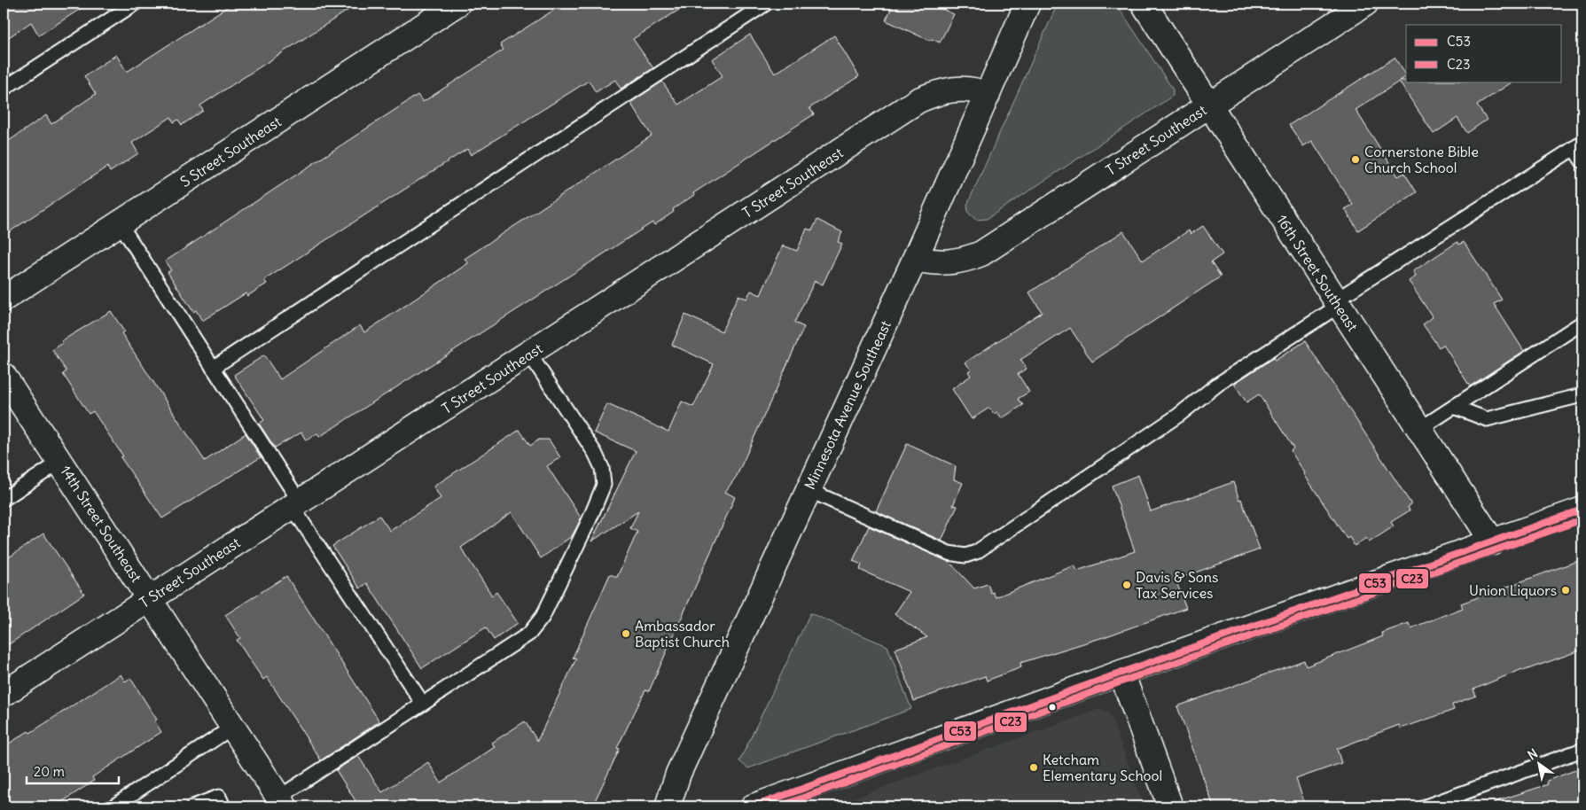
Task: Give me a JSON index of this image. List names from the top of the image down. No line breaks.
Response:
{"streets":{"street":["T Street Southeast","S Street Southeast","16th Street Southeast","Minnesota Avenue Southeast","14th Street Southeast"]},"crossings":[["T Street Southeast","16th Street Southeast"],["T Street Southeast","Minnesota Avenue Southeast"],["T Street Southeast","14th Street Southeast"]],"places":["Cornerstone Bible Church School","Davis & Sons Tax Services","Union Liquors","Ambassador Baptist Church","Ketcham Elementary School"],"lines":["transit line C53","transit line C23"],"legend":["C53","C23"],"scale_bar":"20 m","north":"top left"}
